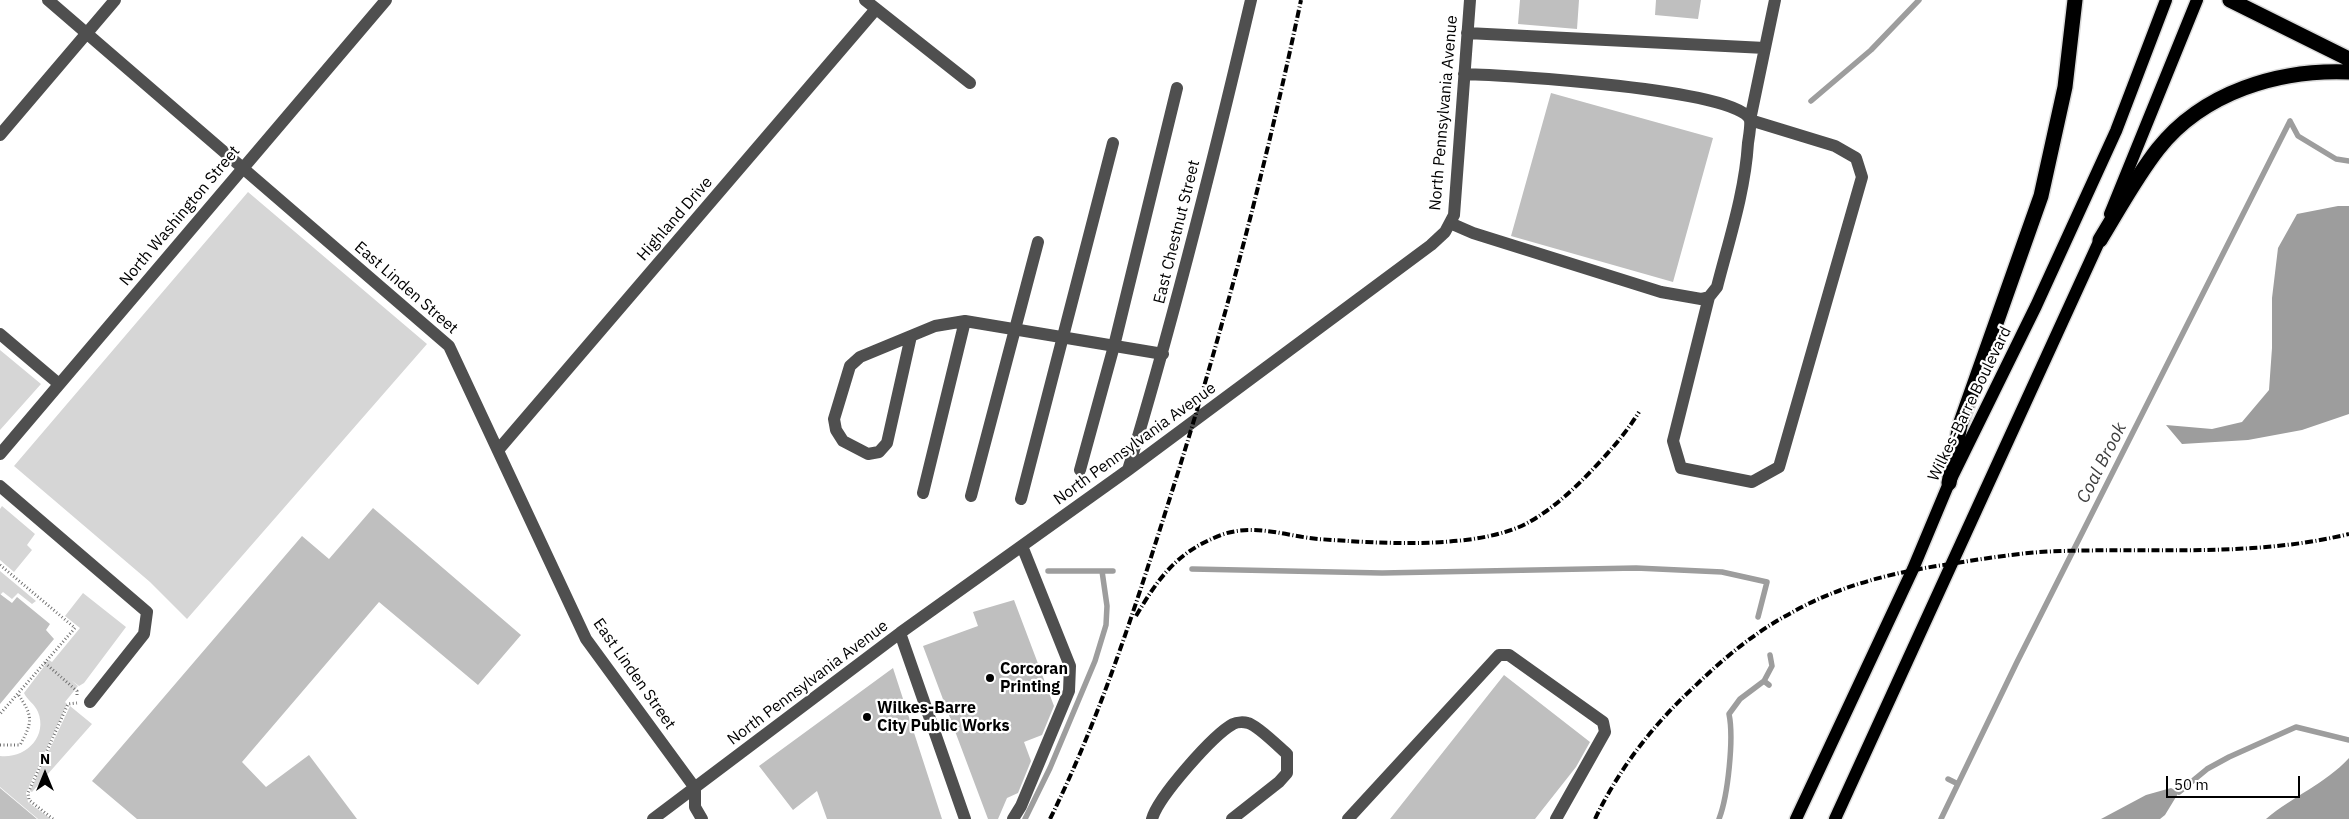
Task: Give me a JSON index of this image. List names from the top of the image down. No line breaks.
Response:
{"streets":{"main road":["Wilkes-Barre Boulevard"],"street":["North Pennsylvania Avenue","North Washington Street","Highland Drive","East Chestnut Street","East Linden Street"]},"crossings":[["North Pennsylvania Avenue","East Chestnut Street"],["North Pennsylvania Avenue","East Linden Street"],["North Washington Street","East Linden Street"],["Highland Drive","East Linden Street"]],"water":["Coal Brook"],"places":["Corcoran Printing","Wilkes-Barre City Public Works"],"scale_bar":"50 m","north":"top"}
